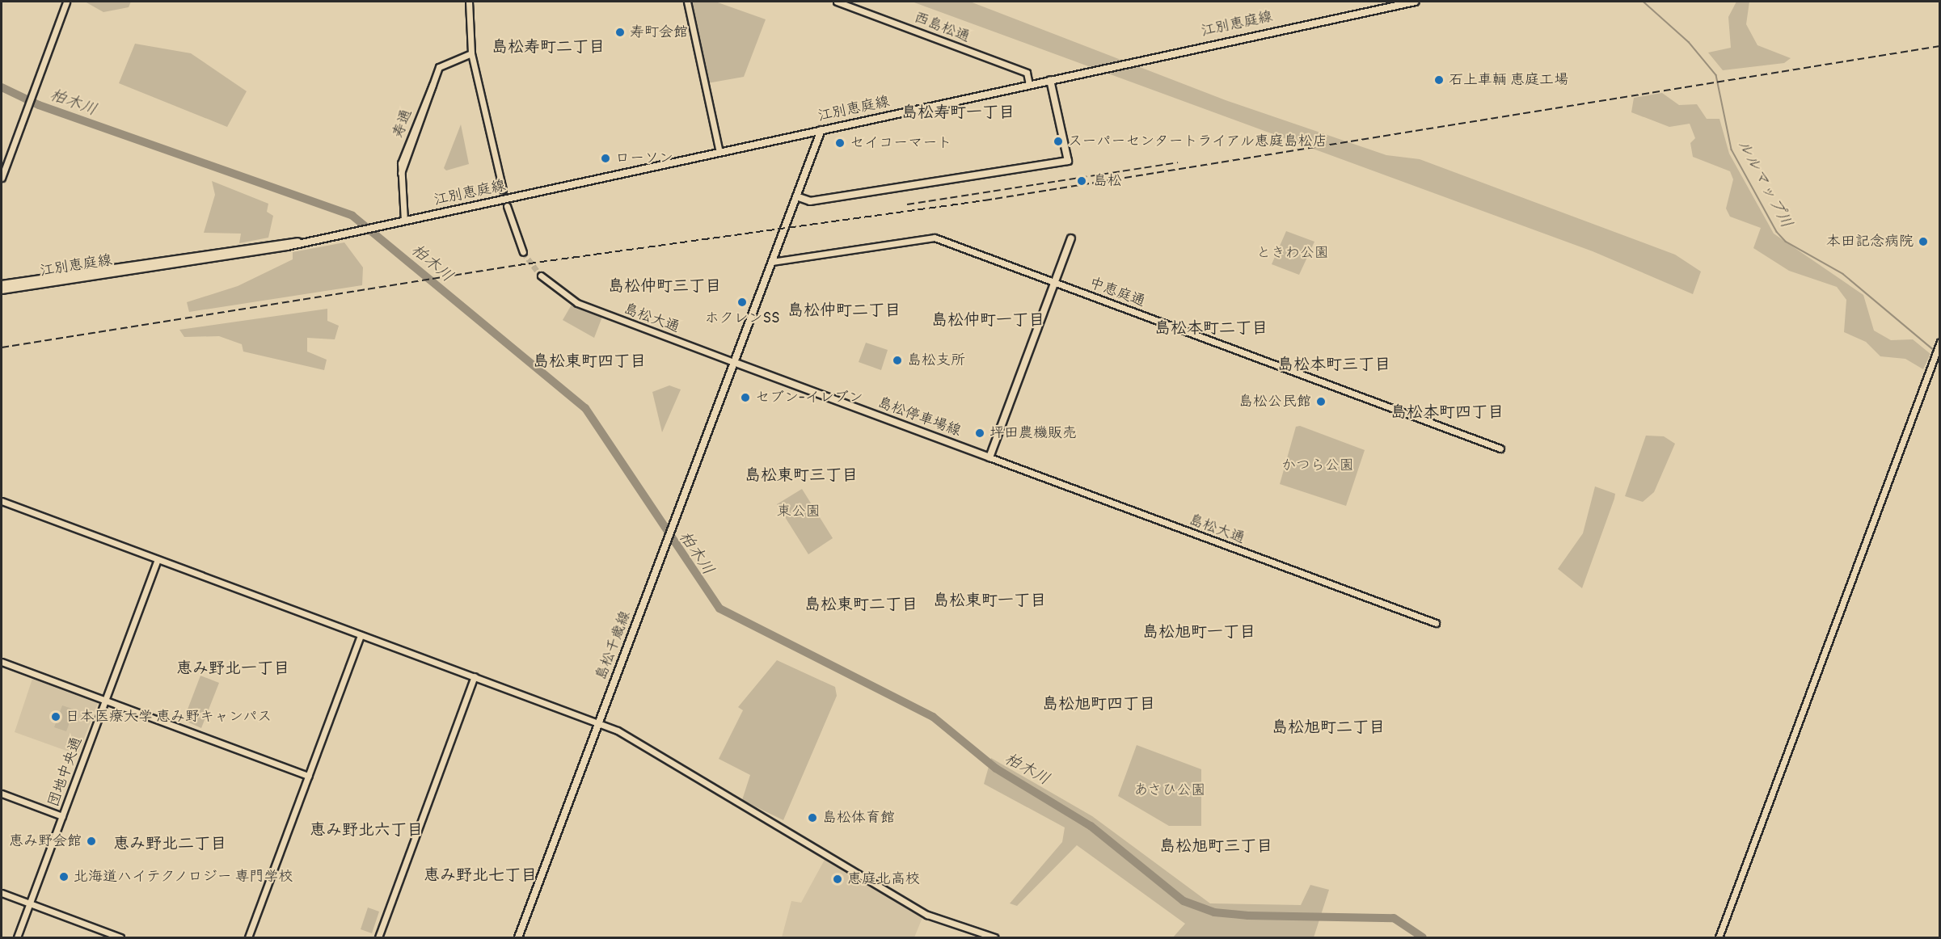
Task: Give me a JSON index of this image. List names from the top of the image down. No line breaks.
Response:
{"streets":{"main road":["江別恵庭線","島松停車場線","島松千歳線"],"street":["西島松通","寿通","中恵庭通","島松大通","団地中央通"]},"crossings":[["江別恵庭線","西島松通"],["江別恵庭線","寿通"],["島松大通","島松停車場線"],["島松大通","島松千歳線"],["島松停車場線","島松千歳線"]],"districts":["島松寿町二丁目","島松寿町一丁目","島松仲町三丁目","島松仲町二丁目","島松仲町一丁目","島松本町二丁目","島松東町四丁目","島松本町三丁目","島松本町四丁目","島松東町三丁目","島松東町一丁目","島松東町二丁目","島松旭町一丁目","恵み野北一丁目","島松旭町四丁目","島松旭町二丁目","恵み野北六丁目","恵み野北二丁目","島松旭町三丁目","恵み野北七丁目"],"water":["柏木川","ルルマップ川"],"parks":["ときわ公園","かつら公園","東公園","あさひ公園"],"places":["寿町会館","石上車輌 恵庭工場","スーパーセンタートライアル恵庭島松店","セイコーマート","ローソン","島松","本田記念病院","ホクレンSS","島松支所","セブン-イレブン","島松公民館","坪田農機販売","日本医療大学 恵み野キャンパス","島松体育館","恵み野会館","北海道ハイテクノロジー 専門学校","恵庭北高校"]}
